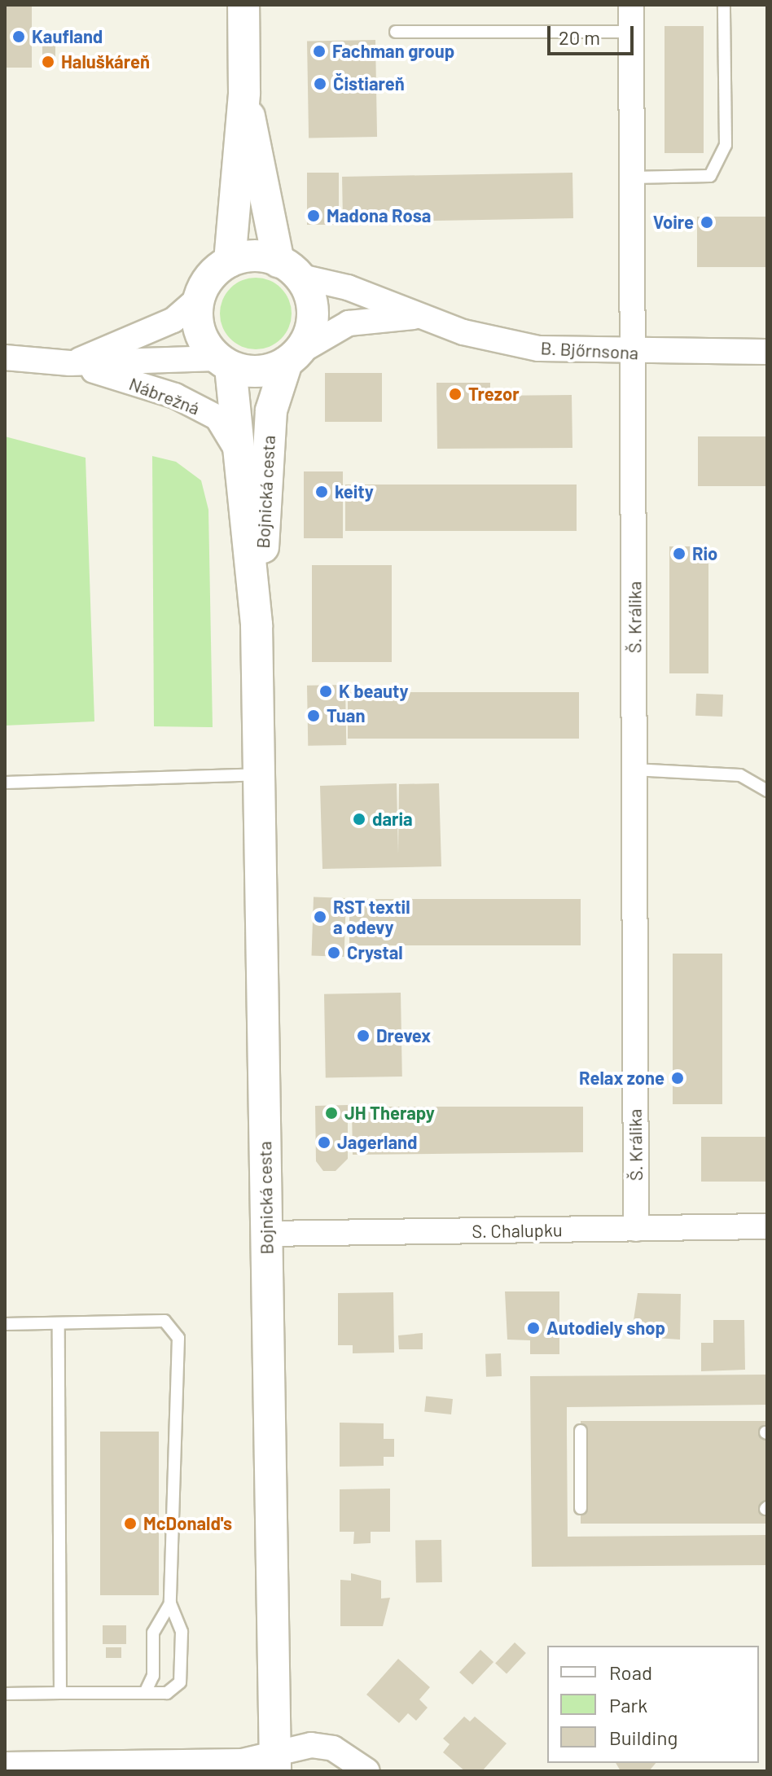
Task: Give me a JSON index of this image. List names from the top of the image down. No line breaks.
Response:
{"streets":{"street":["B. Bjőrnsona","Nábrežná","Bojnická cesta","Š. Králika","S. Chalupku"]},"crossings":[["B. Bjőrnsona","Nábrežná"],["B. Bjőrnsona","Bojnická cesta"],["B. Bjőrnsona","Š. Králika"],["Nábrežná","Bojnická cesta"],["Bojnická cesta","S. Chalupku"],["Š. Králika","S. Chalupku"]],"places":["Kaufland","Fachman group","Haluškáreň","Čistiareň","Madona Rosa","Voire","Trezor","keity","Rio","K beauty","Tuan","daria","RST textil a odevy","Crystal","Drevex","Relax zone","JH Therapy","Jagerland","Autodiely shop","McDonald's"],"legend":["Road","Park","Building"],"scale_bar":"20 m"}
